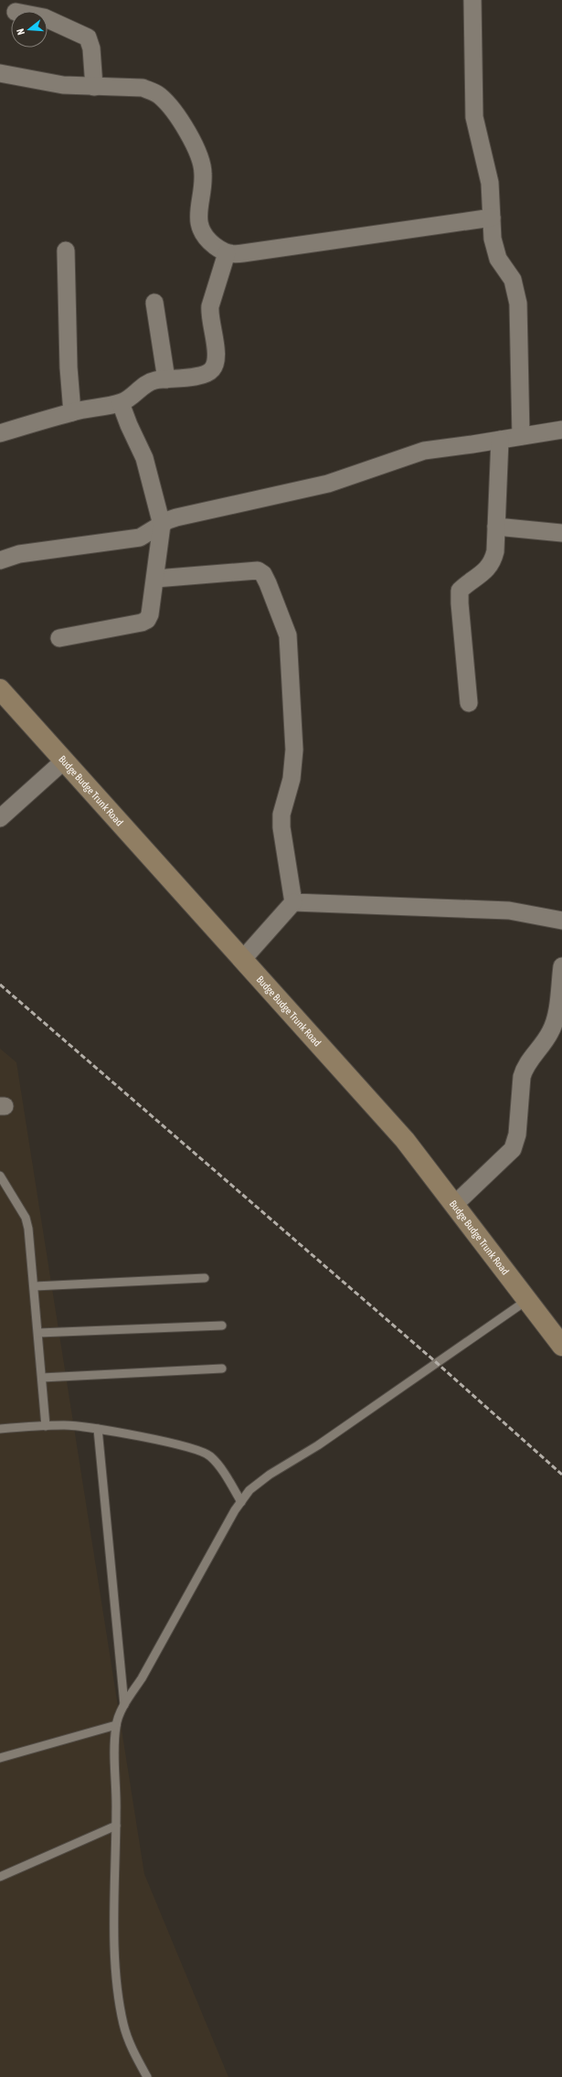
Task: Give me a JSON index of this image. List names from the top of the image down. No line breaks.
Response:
{"streets":{"main road":["Budge Budge Trunk Road"]},"north":"left"}
